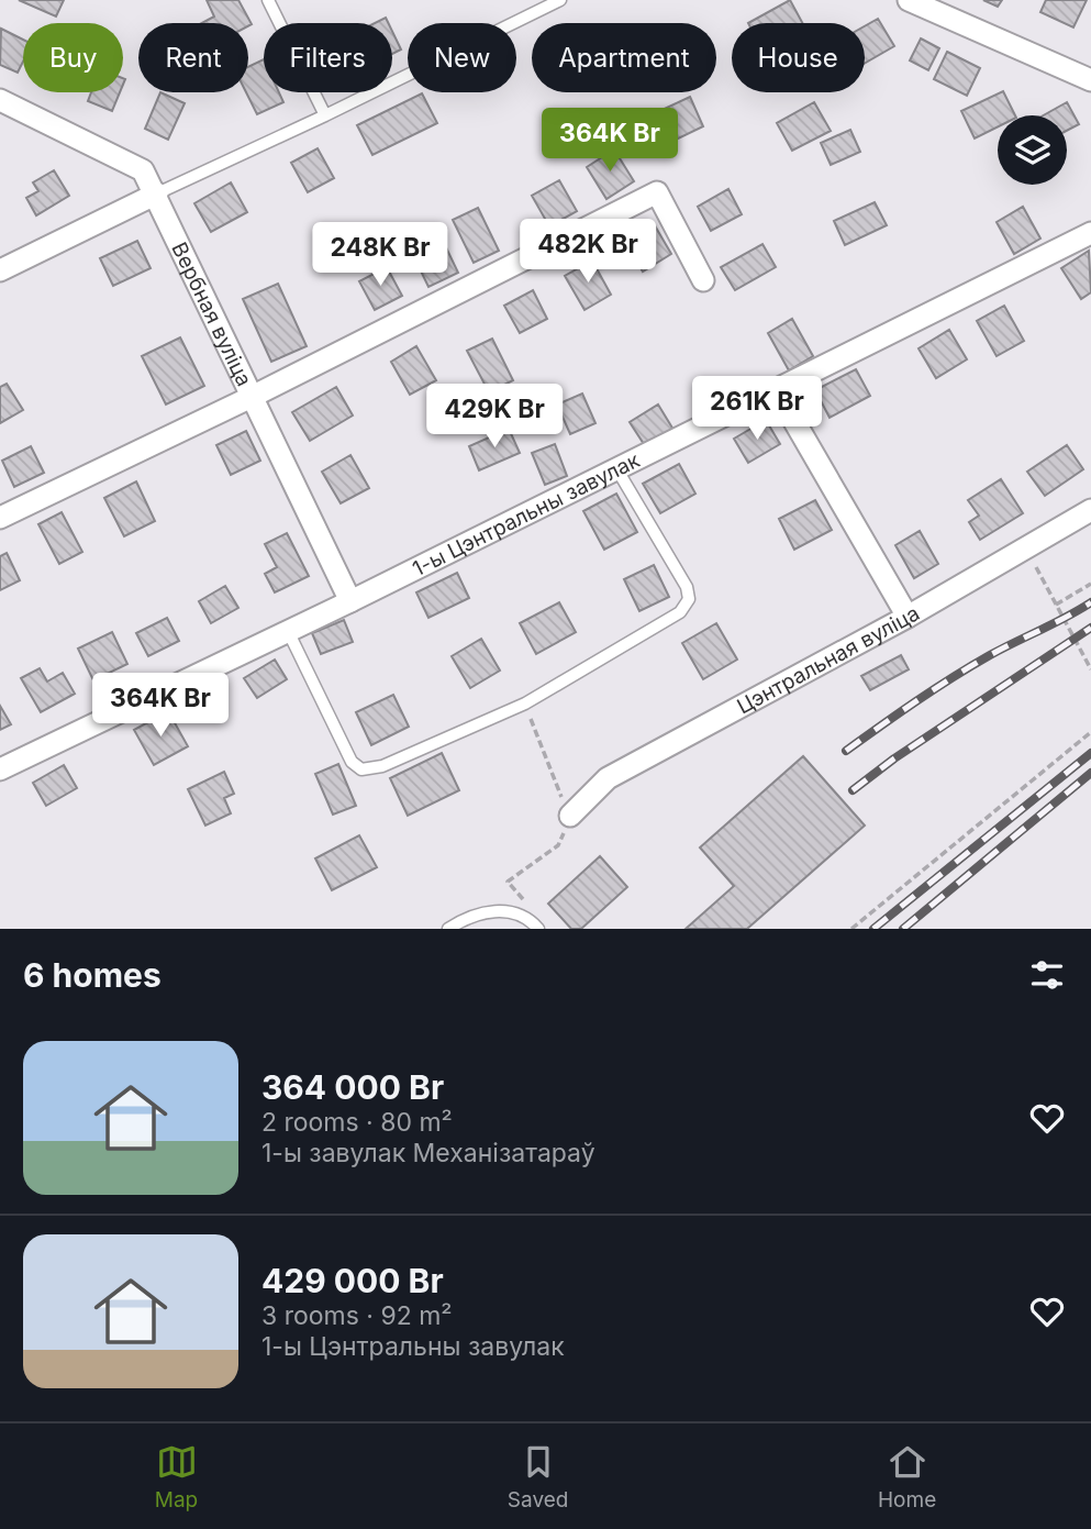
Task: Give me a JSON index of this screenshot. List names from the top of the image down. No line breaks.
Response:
{"streets":{"street":["Вербная вуліца","1-ы Цэнтральны завулак","Цэнтральная вуліца"]},"crossings":[["Вербная вуліца","1-ы Цэнтральны завулак"]],"page":{"chip":["Buy","Rent","Filters","New","Apartment","House"],"price":["364K Br","482K Br","248K Br","261K Br","429K Br","364K Br"],"heading":"6 homes","list":[{"name":"364 000 Br","note":"2 rooms · 80 m² · 1-ы завулак Механізатараў"},{"name":"429 000 Br","note":"3 rooms · 92 m² · 1-ы Цэнтральны завулак"}],"tabs":["Map","Saved","Home"]}}
